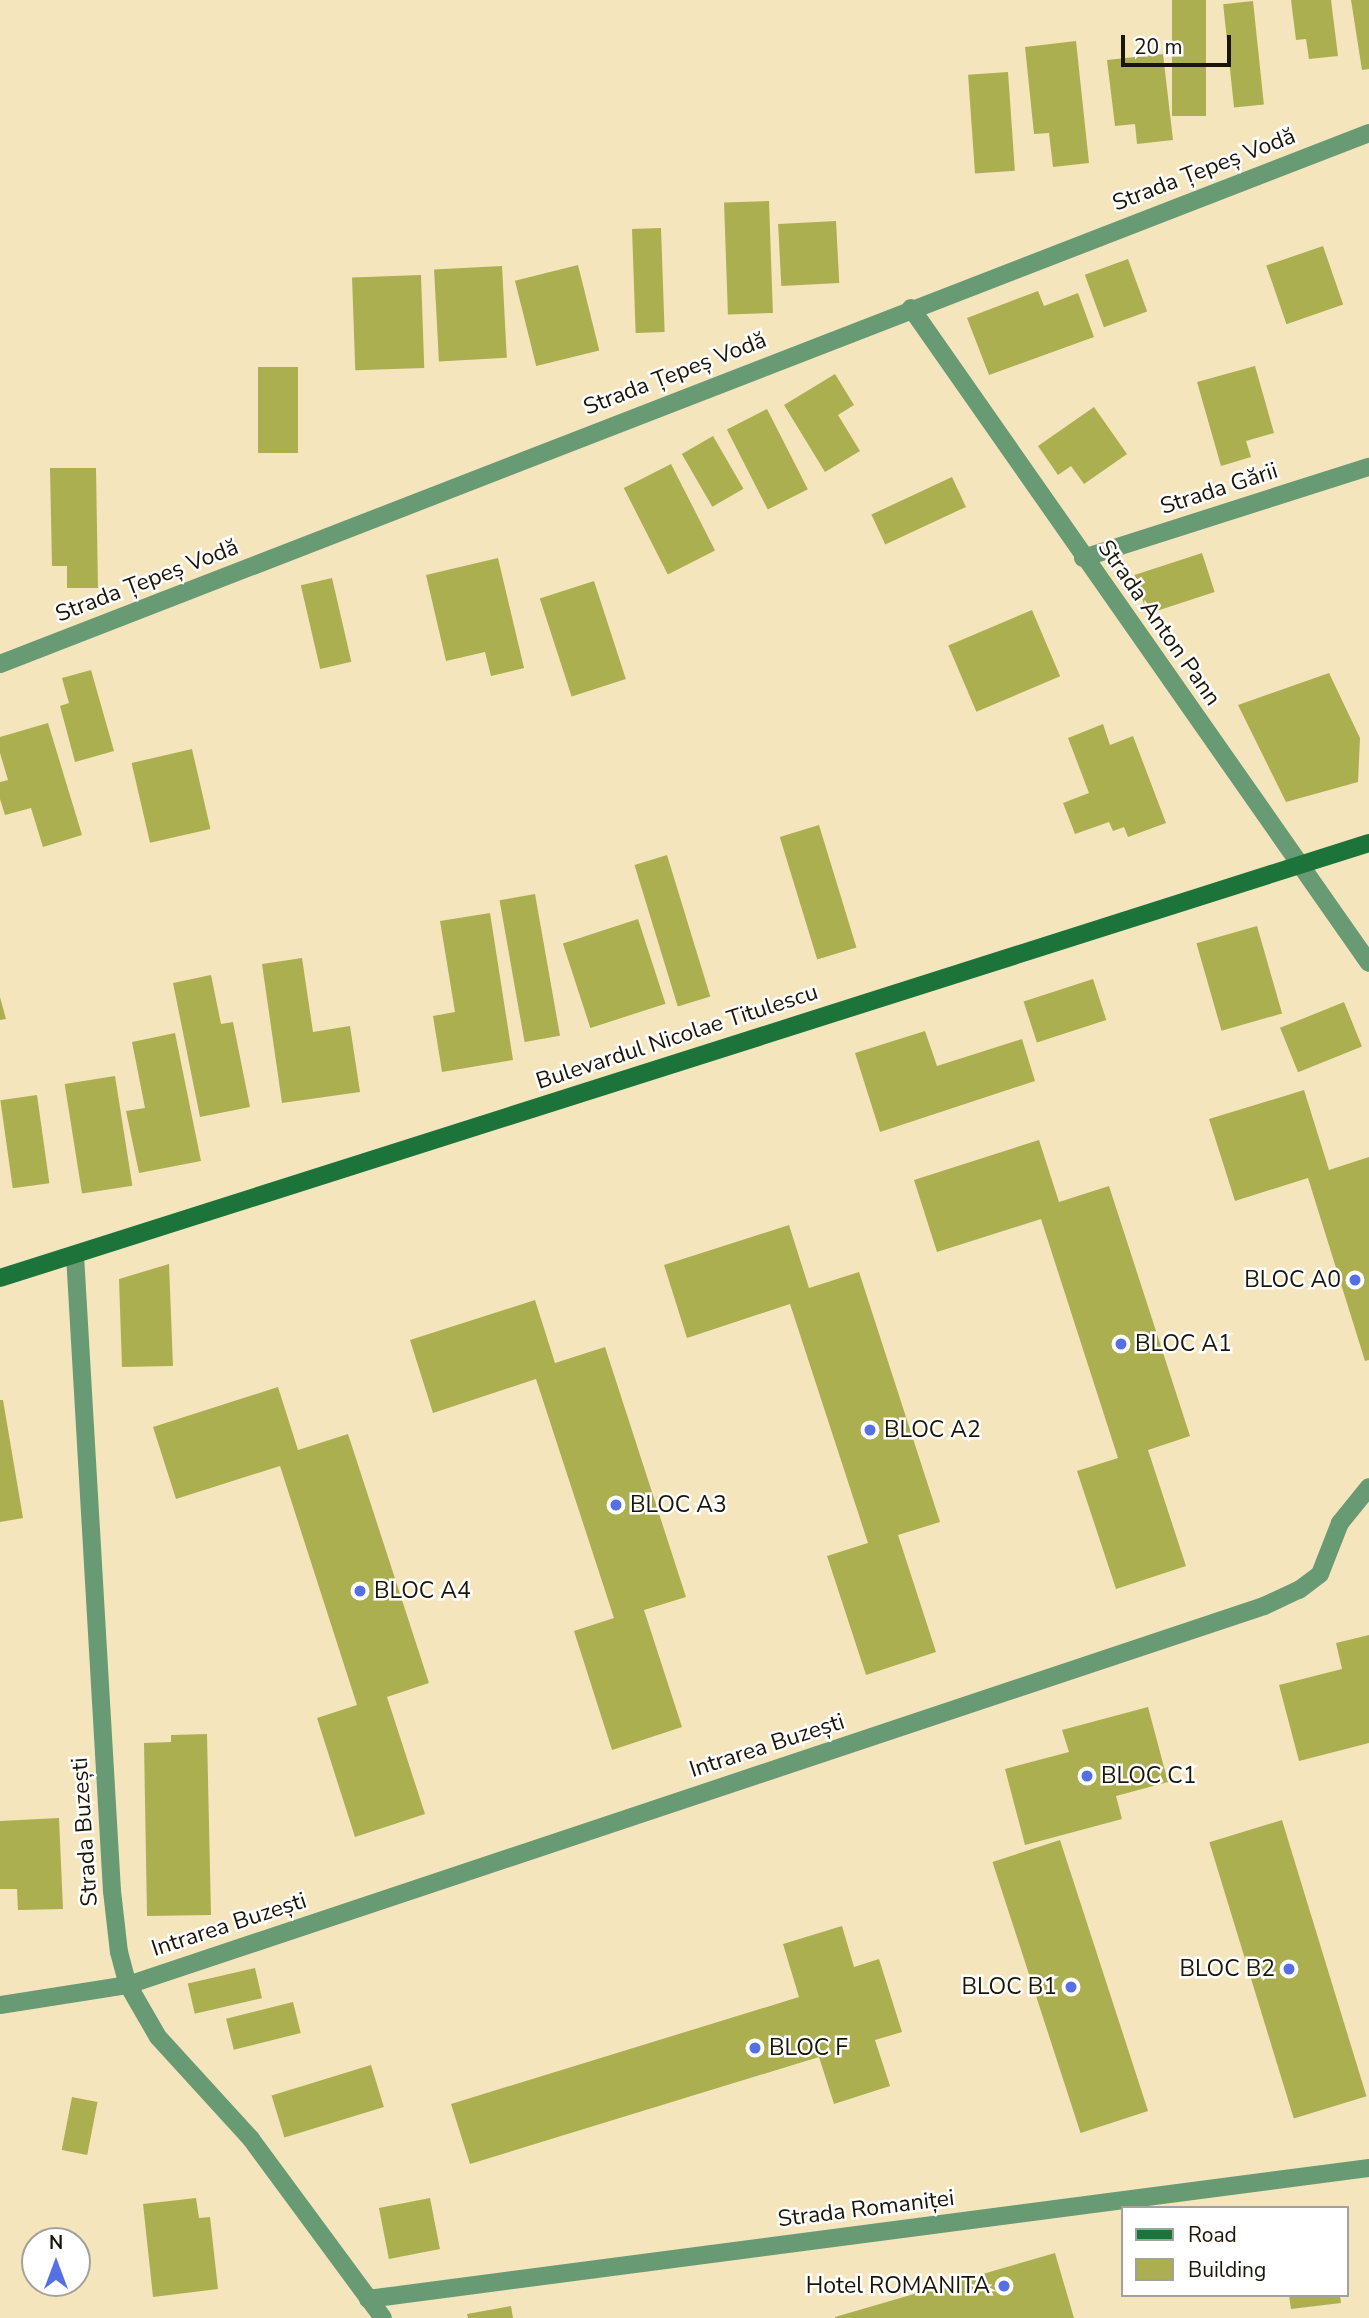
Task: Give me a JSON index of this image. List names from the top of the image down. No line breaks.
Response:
{"streets":{"street":["Strada Țepeș Vodă","Strada Gării","Strada Anton Pann","Bulevardul Nicolae Titulescu","Intrarea Buzești","Strada Buzești","Strada Romaniței"]},"crossings":[["Strada Țepeș Vodă","Strada Anton Pann"],["Strada Gării","Strada Anton Pann"],["Strada Anton Pann","Bulevardul Nicolae Titulescu"],["Bulevardul Nicolae Titulescu","Strada Buzești"],["Intrarea Buzești","Strada Buzești"],["Strada Buzești","Strada Romaniței"]],"places":["BLOC A0","BLOC A1","BLOC A2","BLOC A3","BLOC A4","BLOC C1","BLOC B2","BLOC B1","BLOC F","Hotel ROMANITA"],"legend":["Road","Building"],"scale_bar":"20 m","north":"top"}
